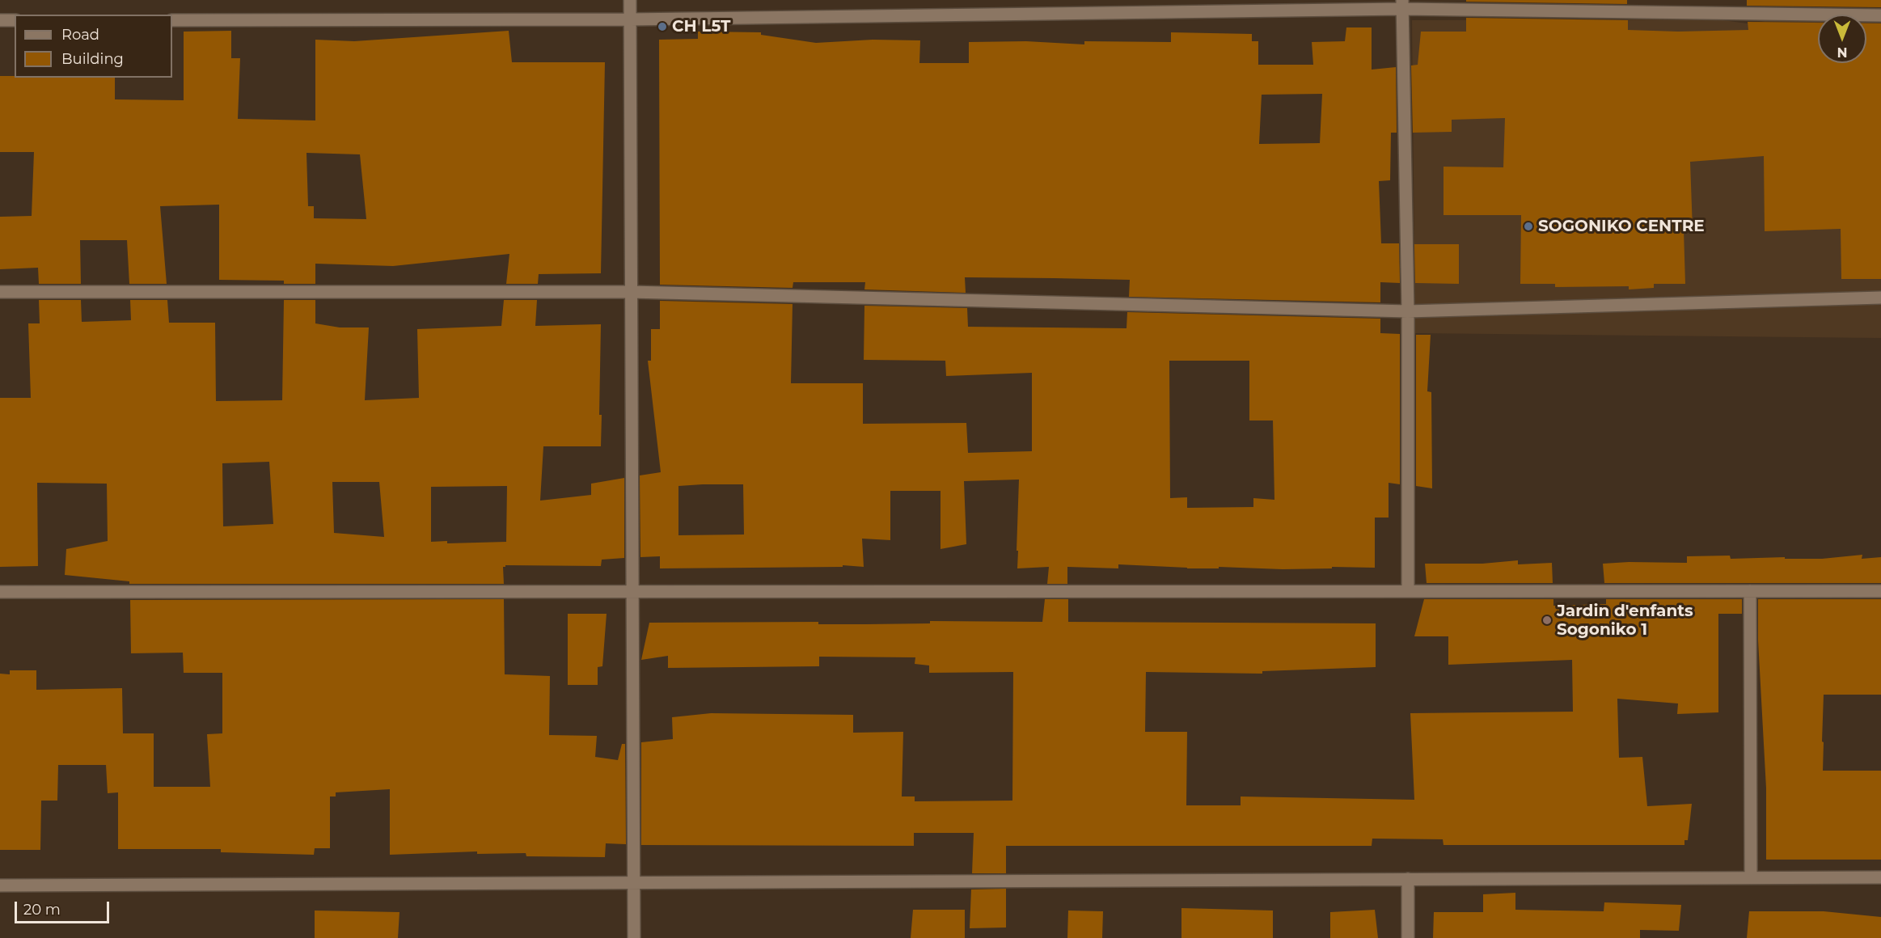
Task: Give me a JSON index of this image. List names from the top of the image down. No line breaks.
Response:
{"places":["CH L5T","SOGONIKO CENTRE","Jardin d'enfants Sogoniko 1"],"legend":["Road","Building"],"scale_bar":"20 m","north":"bottom"}
